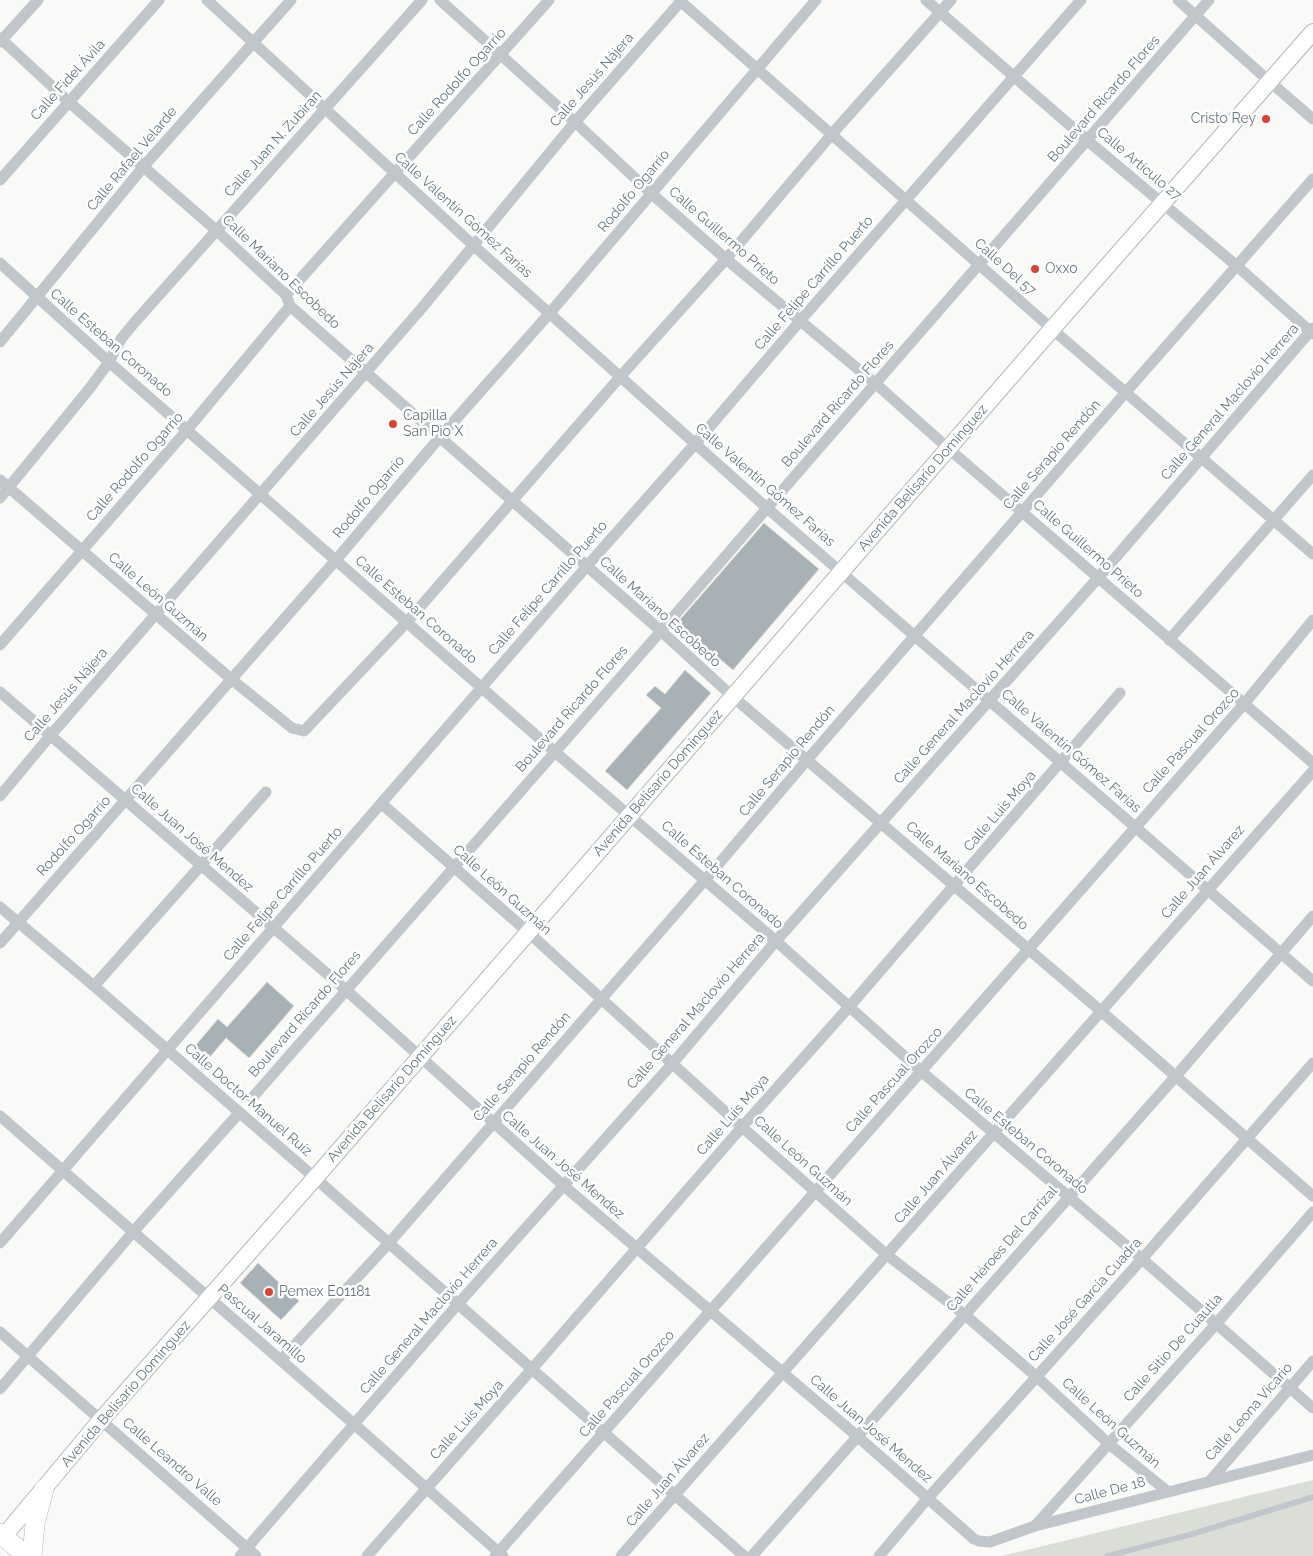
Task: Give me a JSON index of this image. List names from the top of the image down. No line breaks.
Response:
{"streets":{"street":["Calle Fidel Ávila","Calle Jesús Nájera","Calle Rodolfo Ogarrio","Boulevard Ricardo Flores","Calle Juan N. Zubiran","Calle Rafael Velarde","Calle Artículo 27","Rodolfo Ogarrio","Calle Valentín Gómez Farías","Calle Guillermo Prieto","Calle Del 57","Calle Mariano Escobedo","Calle Felipe Carrillo Puerto","Calle Esteban Coronado","Calle General Maclovio Herrera","Calle Serapio Rendón","Avenida Belisario Domínguez","Calle León Guzmán","Calle Pascual Orozco","Calle Luis Moya","Calle Juan José Mendez","Calle Juan Álvarez","Calle Doctor Manuel Ruíz","Calle Héroes Del Carrizal","Calle José García Cuadra","Pascual Jaramillo","Calle Sitio De Cuautla","Calle Leona Vicario","Calle Leandro Valle","Calle De 18"]},"crossings":[["Calle Fidel Ávila","Calle Mariano Escobedo"],["Calle Jesús Nájera","Calle Valentín Gómez Farías"],["Calle Jesús Nájera","Calle Guillermo Prieto"],["Calle Jesús Nájera","Calle Del 57"],["Calle Jesús Nájera","Calle Mariano Escobedo"],["Calle Jesús Nájera","Calle Esteban Coronado"],["Calle Jesús Nájera","Calle León Guzmán"],["Calle Jesús Nájera","Calle Juan José Mendez"],["Calle Rodolfo Ogarrio","Calle Valentín Gómez Farías"],["Calle Rodolfo Ogarrio","Calle Guillermo Prieto"],["Calle Rodolfo Ogarrio","Calle Mariano Escobedo"],["Calle Rodolfo Ogarrio","Calle Esteban Coronado"],["Calle Rodolfo Ogarrio","Calle León Guzmán"],["Boulevard Ricardo Flores","Calle Artículo 27"],["Boulevard Ricardo Flores","Calle Valentín Gómez Farías"],["Boulevard Ricardo Flores","Calle Guillermo Prieto"],["Boulevard Ricardo Flores","Calle Del 57"],["Boulevard Ricardo Flores","Calle Mariano Escobedo"],["Boulevard Ricardo Flores","Calle Esteban Coronado"],["Boulevard Ricardo Flores","Calle León Guzmán"],["Boulevard Ricardo Flores","Calle Juan José Mendez"],["Calle Juan N. Zubiran","Calle Valentín Gómez Farías"],["Calle Juan N. Zubiran","Calle Mariano Escobedo"],["Calle Juan N. Zubiran","Calle Esteban Coronado"],["Calle Juan N. Zubiran","Calle León Guzmán"],["Calle Rafael Velarde","Calle Valentín Gómez Farías"],["Calle Rafael Velarde","Calle Mariano Escobedo"],["Calle Rafael Velarde","Calle Esteban Coronado"],["Calle Artículo 27","Calle Felipe Carrillo Puerto"],["Calle Artículo 27","Calle General Maclovio Herrera"],["Calle Artículo 27","Calle Serapio Rendón"],["Calle Artículo 27","Avenida Belisario Domínguez"],["Rodolfo Ogarrio","Calle Valentín Gómez Farías"],["Rodolfo Ogarrio","Calle Guillermo Prieto"],["Rodolfo Ogarrio","Calle Del 57"],["Rodolfo Ogarrio","Calle Mariano Escobedo"],["Rodolfo Ogarrio","Calle Esteban Coronado"],["Rodolfo Ogarrio","Calle León Guzmán"],["Rodolfo Ogarrio","Calle Juan José Mendez"],["Rodolfo Ogarrio","Calle Doctor Manuel Ruíz"],["Calle Valentín Gómez Farías","Calle Felipe Carrillo Puerto"],["Calle Valentín Gómez Farías","Calle General Maclovio Herrera"],["Calle Valentín Gómez Farías","Calle Serapio Rendón"],["Calle Valentín Gómez Farías","Avenida Belisario Domínguez"],["Calle Valentín Gómez Farías","Calle Pascual Orozco"],["Calle Valentín Gómez Farías","Calle Luis Moya"],["Calle Valentín Gómez Farías","Calle Juan Álvarez"],["Calle Valentín Gómez Farías","Calle Héroes Del Carrizal"],["Calle Guillermo Prieto","Calle Felipe Carrillo Puerto"],["Calle Guillermo Prieto","Calle General Maclovio Herrera"],["Calle Guillermo Prieto","Calle Serapio Rendón"],["Calle Guillermo Prieto","Avenida Belisario Domínguez"],["Calle Guillermo Prieto","Calle Pascual Orozco"],["Calle Del 57","Calle Felipe Carrillo Puerto"],["Calle Del 57","Calle General Maclovio Herrera"],["Calle Del 57","Calle Serapio Rendón"],["Calle Del 57","Avenida Belisario Domínguez"],["Calle Mariano Escobedo","Calle Felipe Carrillo Puerto"],["Calle Mariano Escobedo","Calle General Maclovio Herrera"],["Calle Mariano Escobedo","Calle Serapio Rendón"],["Calle Mariano Escobedo","Avenida Belisario Domínguez"],["Calle Mariano Escobedo","Calle Pascual Orozco"],["Calle Mariano Escobedo","Calle Luis Moya"],["Calle Mariano Escobedo","Calle Juan Álvarez"],["Calle Mariano Escobedo","Calle Héroes Del Carrizal"],["Calle Mariano Escobedo","Calle José García Cuadra"],["Calle Felipe Carrillo Puerto","Calle Esteban Coronado"],["Calle Felipe Carrillo Puerto","Calle León Guzmán"],["Calle Felipe Carrillo Puerto","Calle Juan José Mendez"],["Calle Felipe Carrillo Puerto","Calle Doctor Manuel Ruíz"],["Calle Felipe Carrillo Puerto","Pascual Jaramillo"],["Calle Esteban Coronado","Calle General Maclovio Herrera"],["Calle Esteban Coronado","Calle Serapio Rendón"],["Calle Esteban Coronado","Avenida Belisario Domínguez"],["Calle Esteban Coronado","Calle León Guzmán"],["Calle Esteban Coronado","Calle Pascual Orozco"],["Calle Esteban Coronado","Calle Luis Moya"],["Calle Esteban Coronado","Calle Juan Álvarez"],["Calle Esteban Coronado","Calle Héroes Del Carrizal"],["Calle Esteban Coronado","Calle José García Cuadra"],["Calle Esteban Coronado","Calle Sitio De Cuautla"],["Calle Esteban Coronado","Calle Leona Vicario"],["Calle General Maclovio Herrera","Calle León Guzmán"],["Calle General Maclovio Herrera","Calle Juan José Mendez"],["Calle General Maclovio Herrera","Calle Doctor Manuel Ruíz"],["Calle General Maclovio Herrera","Pascual Jaramillo"],["Calle General Maclovio Herrera","Calle Leandro Valle"],["Calle Serapio Rendón","Calle León Guzmán"],["Calle Serapio Rendón","Calle Juan José Mendez"],["Calle Serapio Rendón","Calle Doctor Manuel Ruíz"],["Calle Serapio Rendón","Pascual Jaramillo"],["Avenida Belisario Domínguez","Calle León Guzmán"],["Avenida Belisario Domínguez","Calle Juan José Mendez"],["Avenida Belisario Domínguez","Calle Doctor Manuel Ruíz"],["Avenida Belisario Domínguez","Pascual Jaramillo"],["Avenida Belisario Domínguez","Calle Leandro Valle"],["Calle León Guzmán","Calle Pascual Orozco"],["Calle León Guzmán","Calle Luis Moya"],["Calle León Guzmán","Calle Juan Álvarez"],["Calle León Guzmán","Calle Héroes Del Carrizal"],["Calle León Guzmán","Calle José García Cuadra"],["Calle León Guzmán","Calle Sitio De Cuautla"],["Calle León Guzmán","Calle De 18"],["Calle Pascual Orozco","Calle Juan José Mendez"],["Calle Pascual Orozco","Calle Doctor Manuel Ruíz"],["Calle Pascual Orozco","Pascual Jaramillo"],["Calle Luis Moya","Calle Juan José Mendez"],["Calle Luis Moya","Calle Doctor Manuel Ruíz"],["Calle Luis Moya","Pascual Jaramillo"],["Calle Juan José Mendez","Calle Juan Álvarez"],["Calle Juan José Mendez","Calle Héroes Del Carrizal"],["Calle Juan José Mendez","Calle José García Cuadra"],["Calle Juan José Mendez","Calle De 18"],["Calle Juan Álvarez","Calle Doctor Manuel Ruíz"],["Calle Sitio De Cuautla","Calle De 18"],["Calle Leona Vicario","Calle De 18"]],"places":["Cristo Rey","Oxxo","Capilla San Pio X","Pemex E01181"]}
